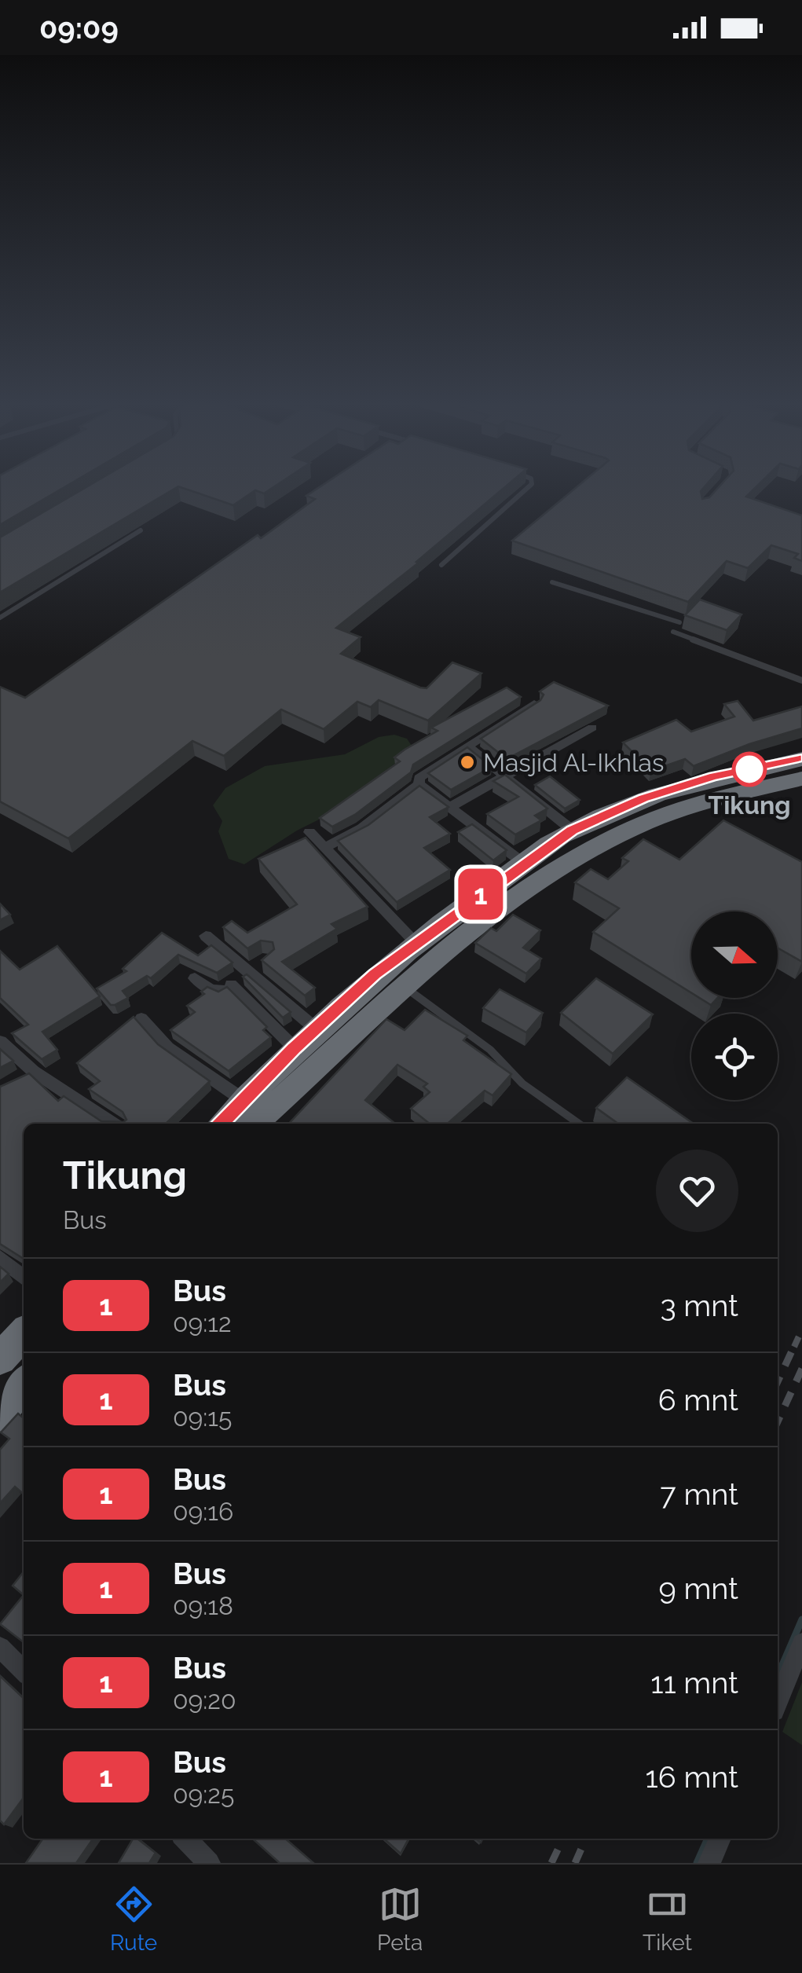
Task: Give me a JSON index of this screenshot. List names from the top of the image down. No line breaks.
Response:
{"places":["Masjid Al-Ikhlas","Tikung"],"lines":["bus line 1"],"north":"right","page":{"status":"09:09","on_map":"1","heading":["Tikung","Bus"],"list":[{"mark":"1","name":"Bus","note":"09:12","value":"3 mnt"},{"mark":"1","name":"Bus","note":"09:15","value":"6 mnt"},{"mark":"1","name":"Bus","note":"09:16","value":"7 mnt"},{"mark":"1","name":"Bus","note":"09:18","value":"9 mnt"},{"mark":"1","name":"Bus","note":"09:20","value":"11 mnt"},{"mark":"1","name":"Bus","note":"09:25","value":"16 mnt"}],"tabs":["Rute","Peta","Tiket"]}}
